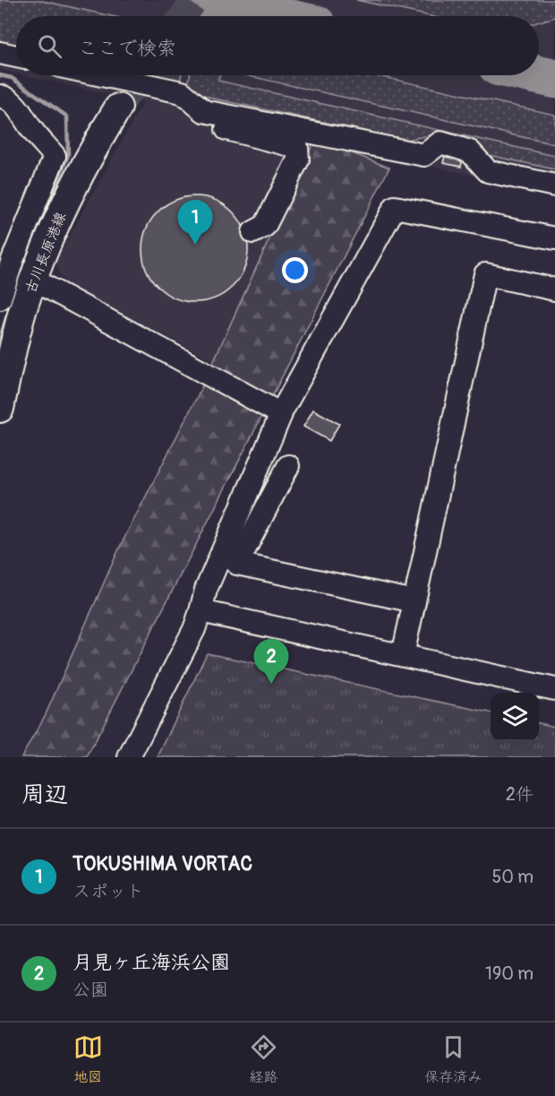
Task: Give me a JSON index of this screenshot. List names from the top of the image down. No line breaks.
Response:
{"streets":{"main road":["古川長原港線"]},"page":{"search":"ここで検索","pins":["1","2"],"heading":["周辺","2件"],"list":[{"mark":"1","name":"TOKUSHIMA VORTAC","note":"スポット","value":"50 m"},{"mark":"2","name":"月見ヶ丘海浜公園","note":"公園","value":"190 m"}],"nav":["地図","経路","保存済み"]}}
